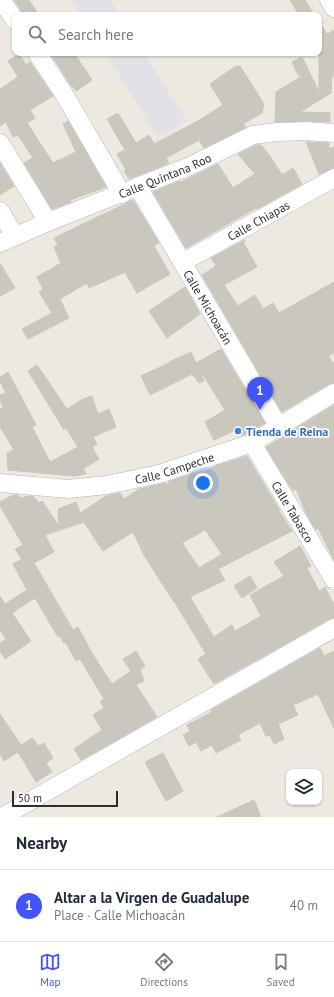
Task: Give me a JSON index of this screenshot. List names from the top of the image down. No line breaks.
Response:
{"streets":{"street":["Calle Quintana Roo","Calle Chiapas","Calle Michoacán","Calle Campeche","Calle Tabasco"]},"crossings":[["Calle Quintana Roo","Calle Michoacán"],["Calle Chiapas","Calle Michoacán"],["Calle Michoacán","Calle Campeche"],["Calle Campeche","Calle Tabasco"]],"places":["Tienda de Reina"],"scale_bar":"50 m","page":{"search":"Search here","pins":"1","scale":"50 m","heading":"Nearby","list":[{"mark":"1","name":"Altar a la Virgen de Guadalupe","note":"Place · Calle Michoacán","value":"40 m"}],"nav":["Map","Directions","Saved"]}}
